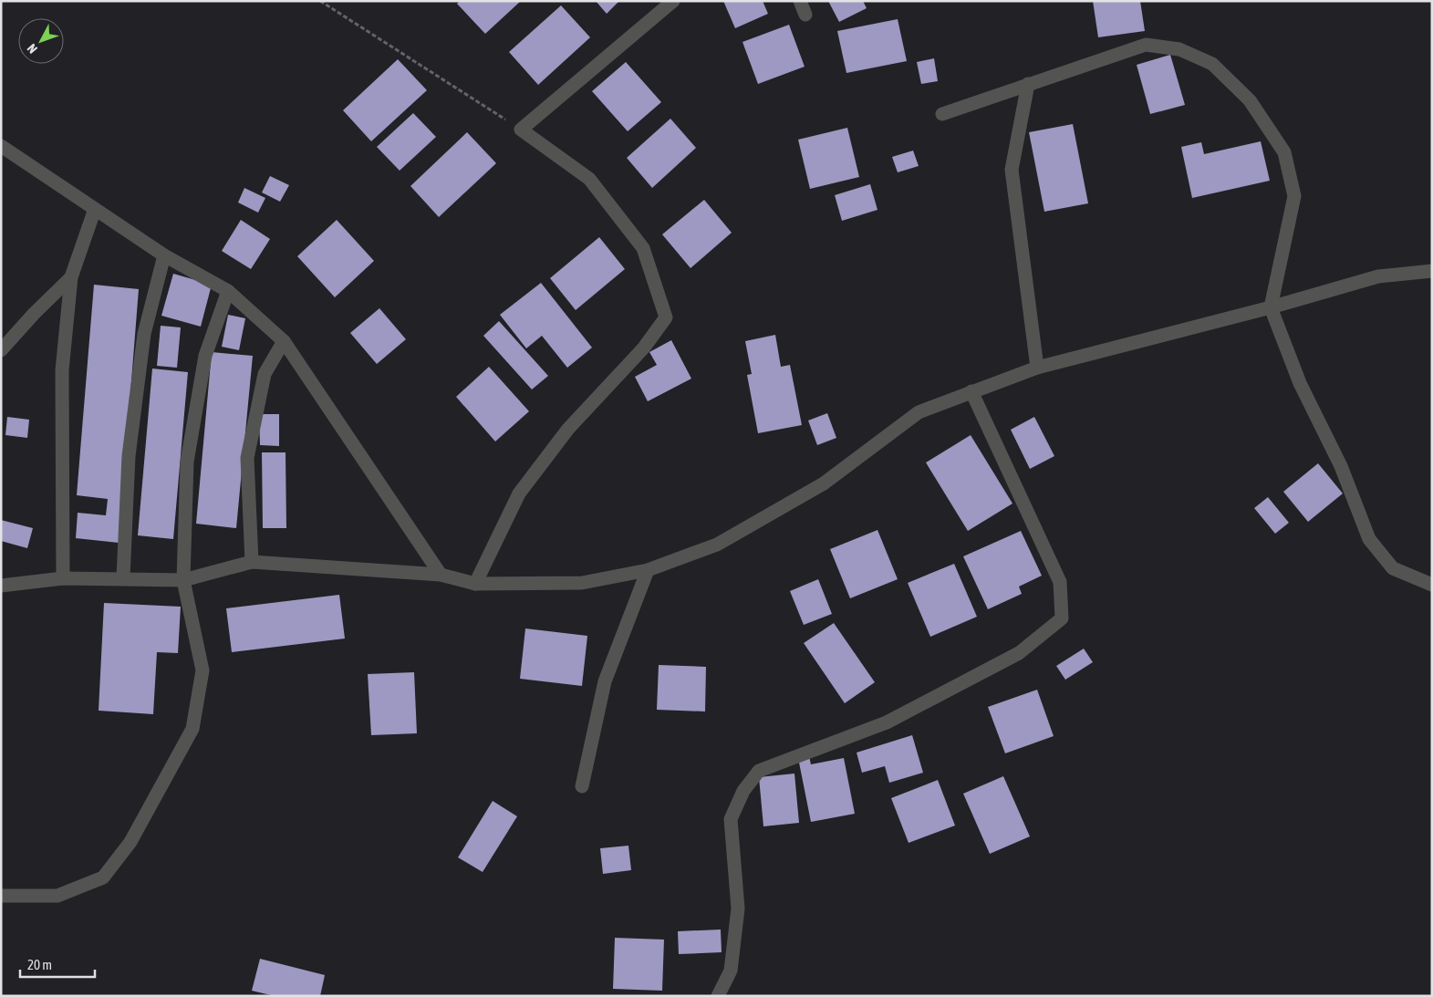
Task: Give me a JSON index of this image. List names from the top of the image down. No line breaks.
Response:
{"scale_bar":"20 m","north":"bottom left"}
